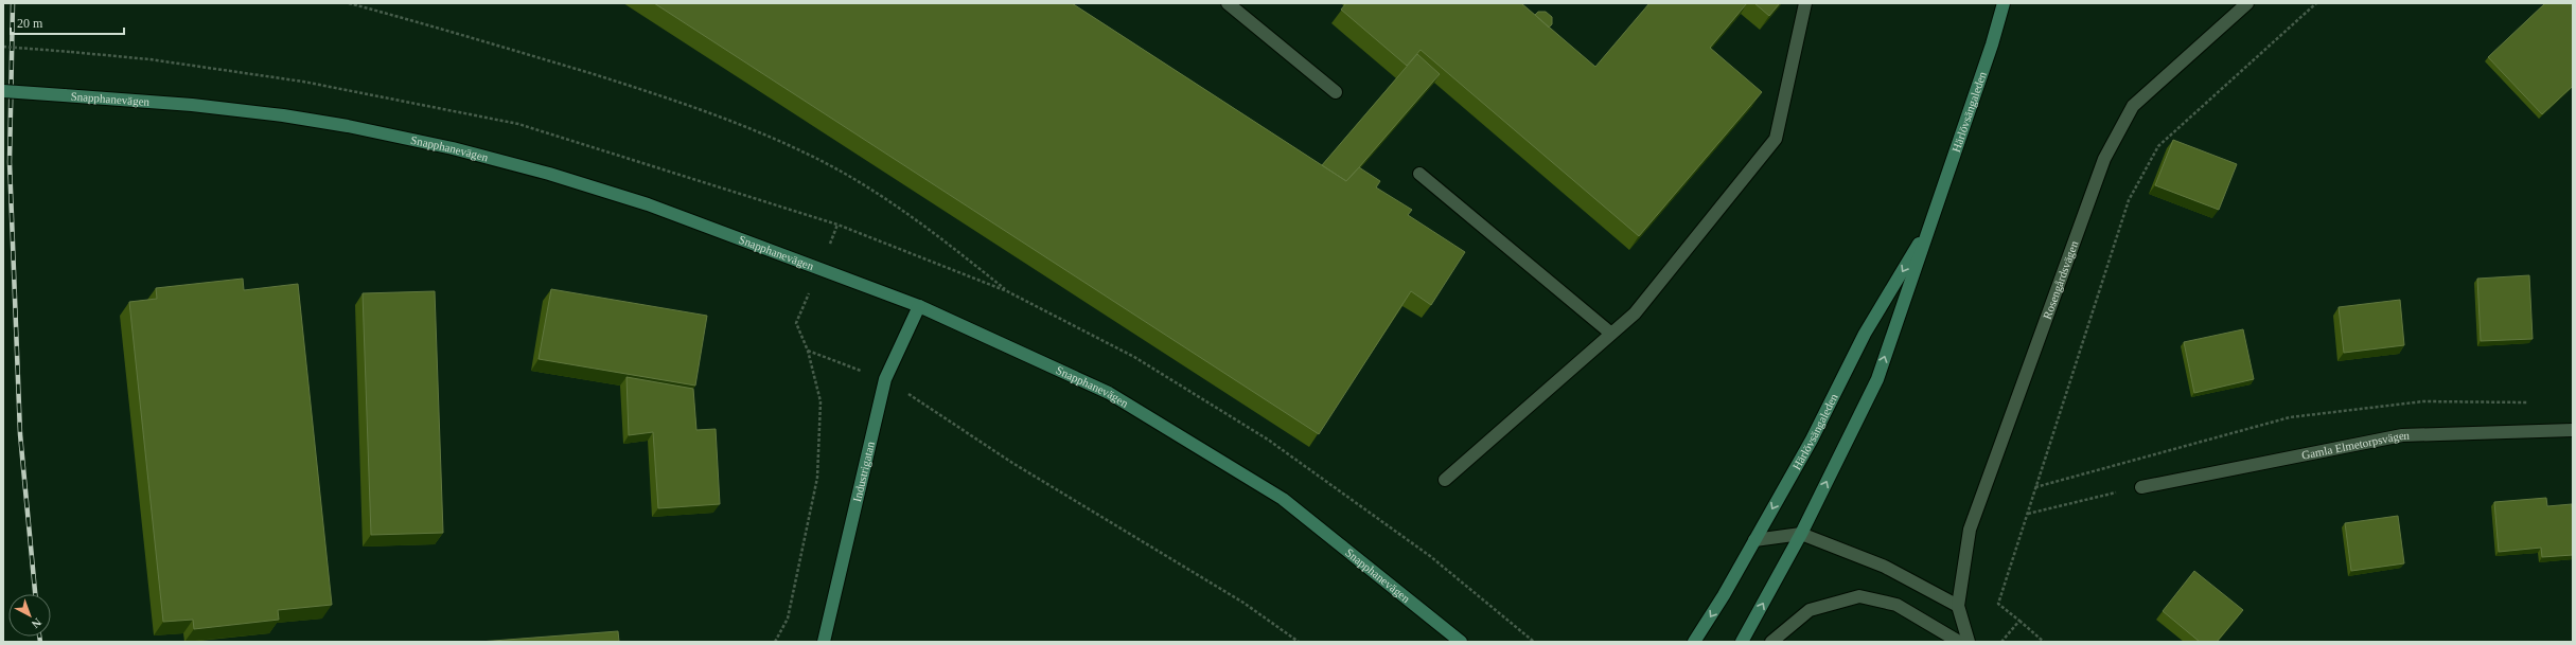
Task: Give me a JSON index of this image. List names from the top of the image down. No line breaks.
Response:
{"streets":{"main road":["Snapphanevägen","Härlövsängaleden","Industrigatan"],"street":["Rosengårdsvägen","Gamla Elmetorpsvägen"]},"crossings":[["Snapphanevägen","Industrigatan"]],"scale_bar":"20 m","north":"bottom right"}
